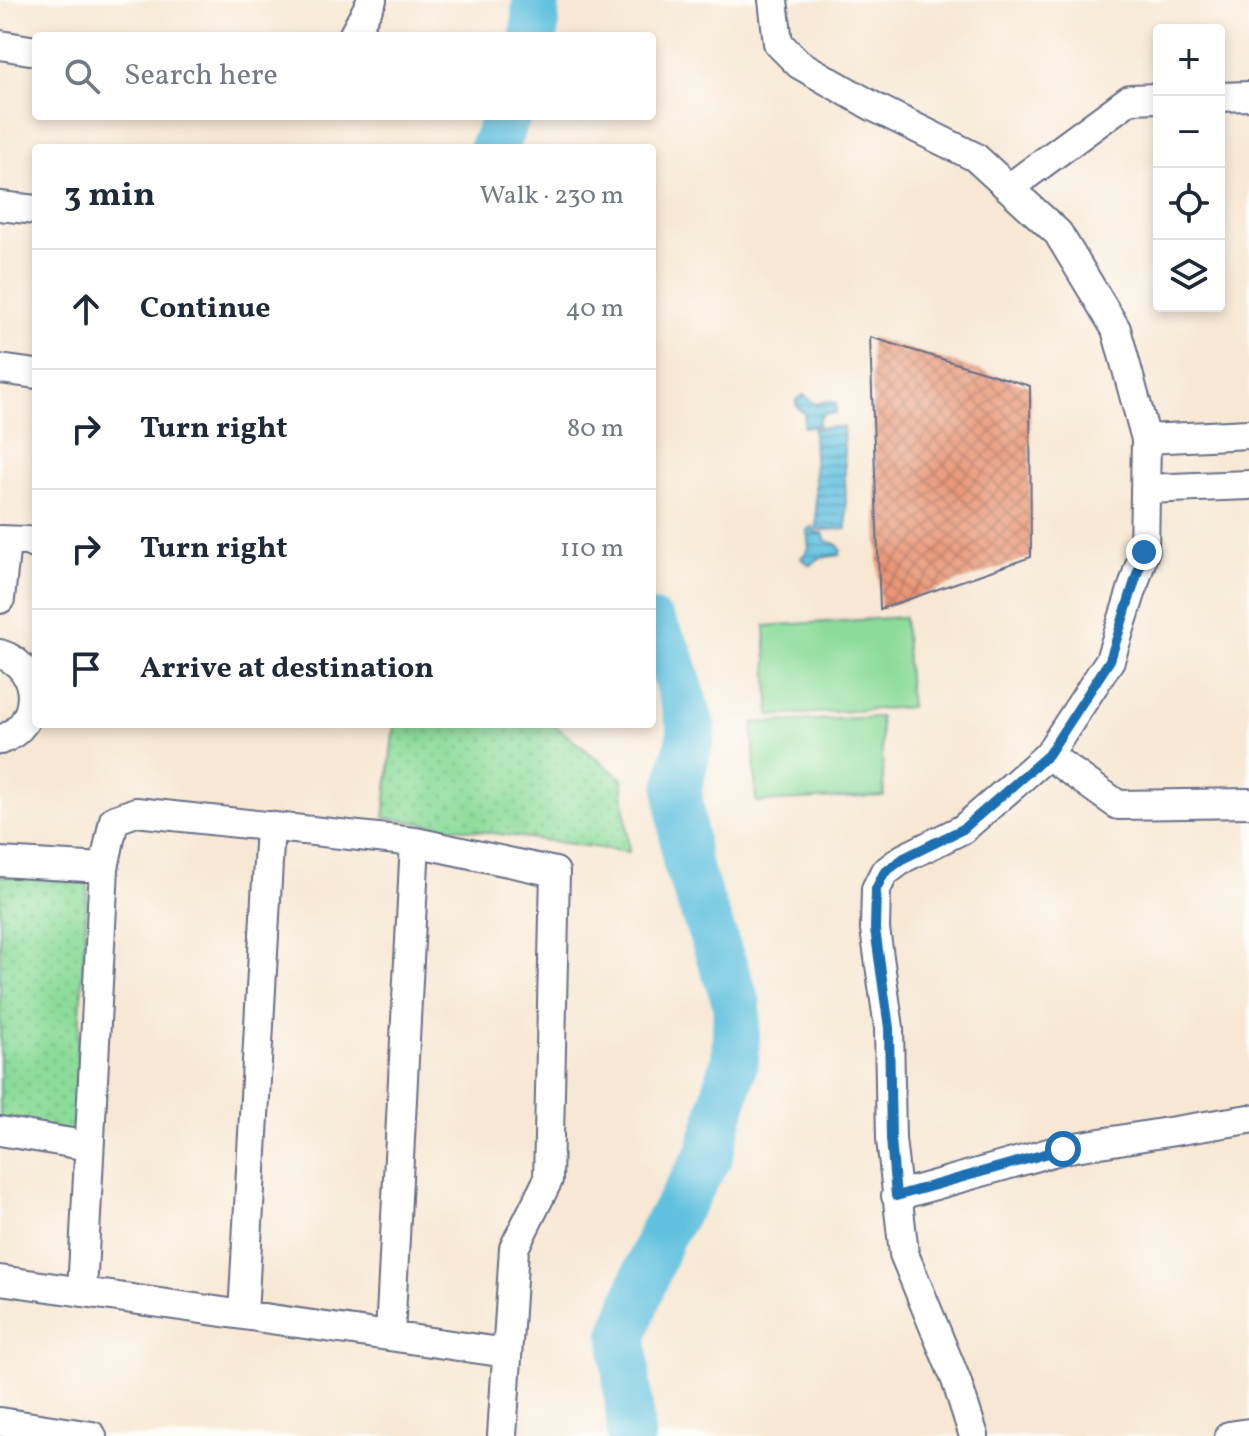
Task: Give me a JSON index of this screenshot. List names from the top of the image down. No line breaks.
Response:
{"page":{"map_buttons":["+","−"],"search":"Search here","heading":["3 min","Walk · 230 m"],"list":[["Continue","40 m"],["Turn right","80 m"],["Turn right","110 m"],"Arrive at destination"]}}
